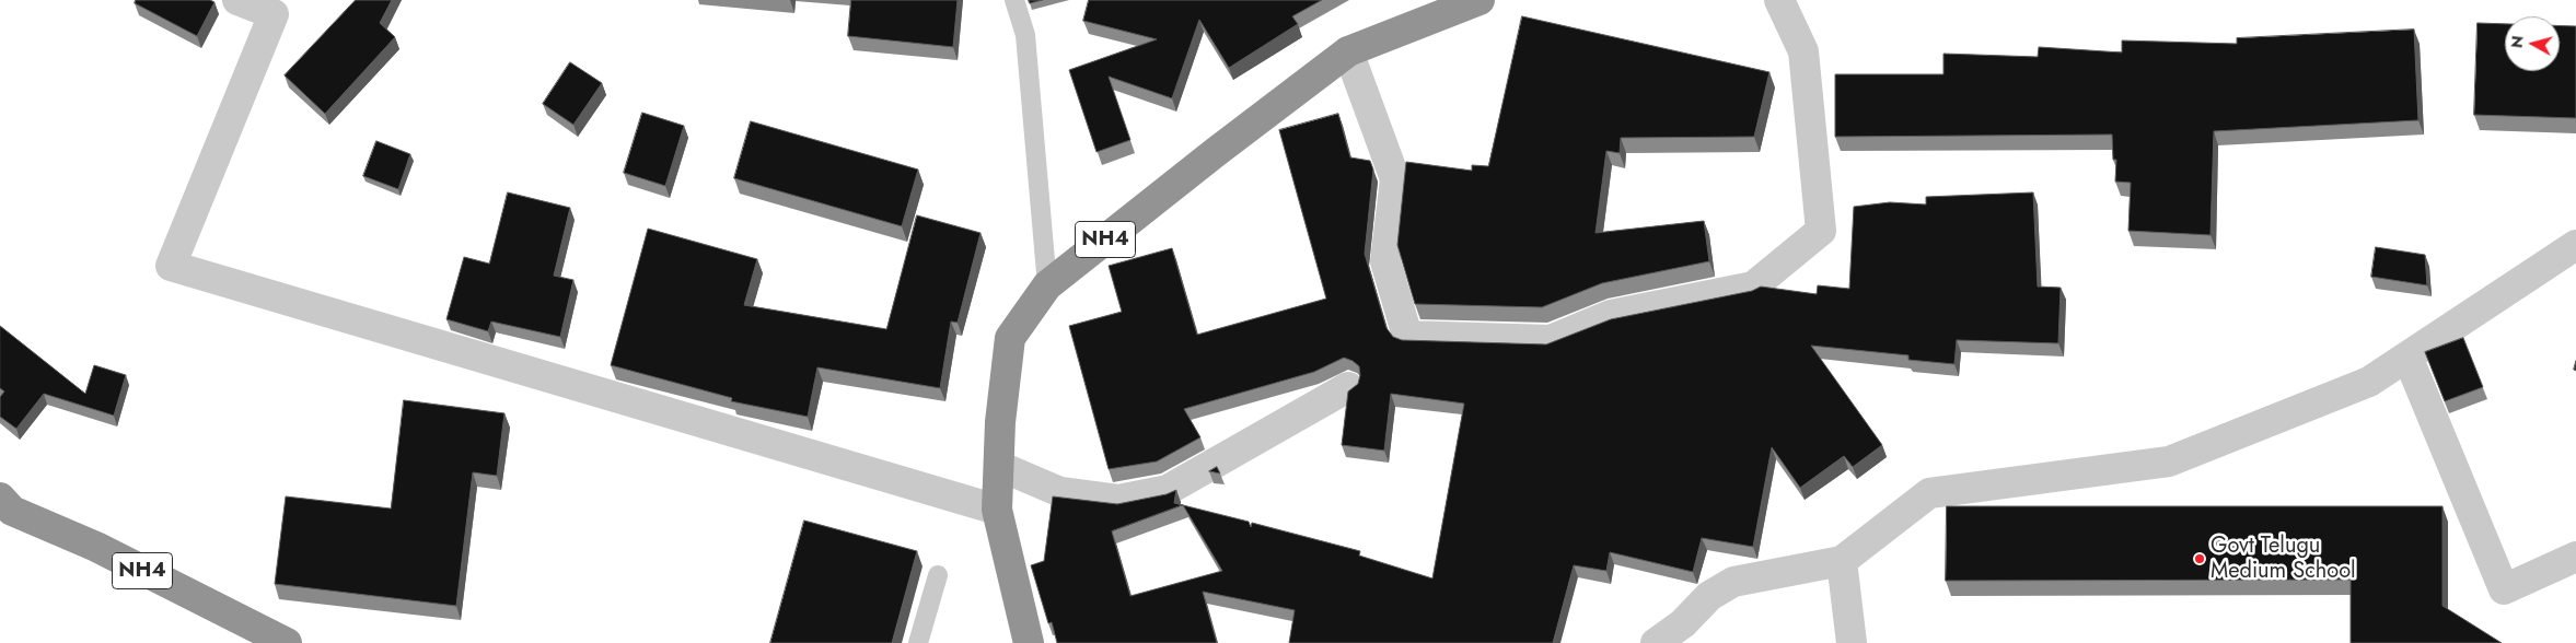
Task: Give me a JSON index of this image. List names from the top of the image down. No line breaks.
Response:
{"streets":{"highway":["NH4"]},"places":["Govt Telugu Medium School"],"north":"left"}
